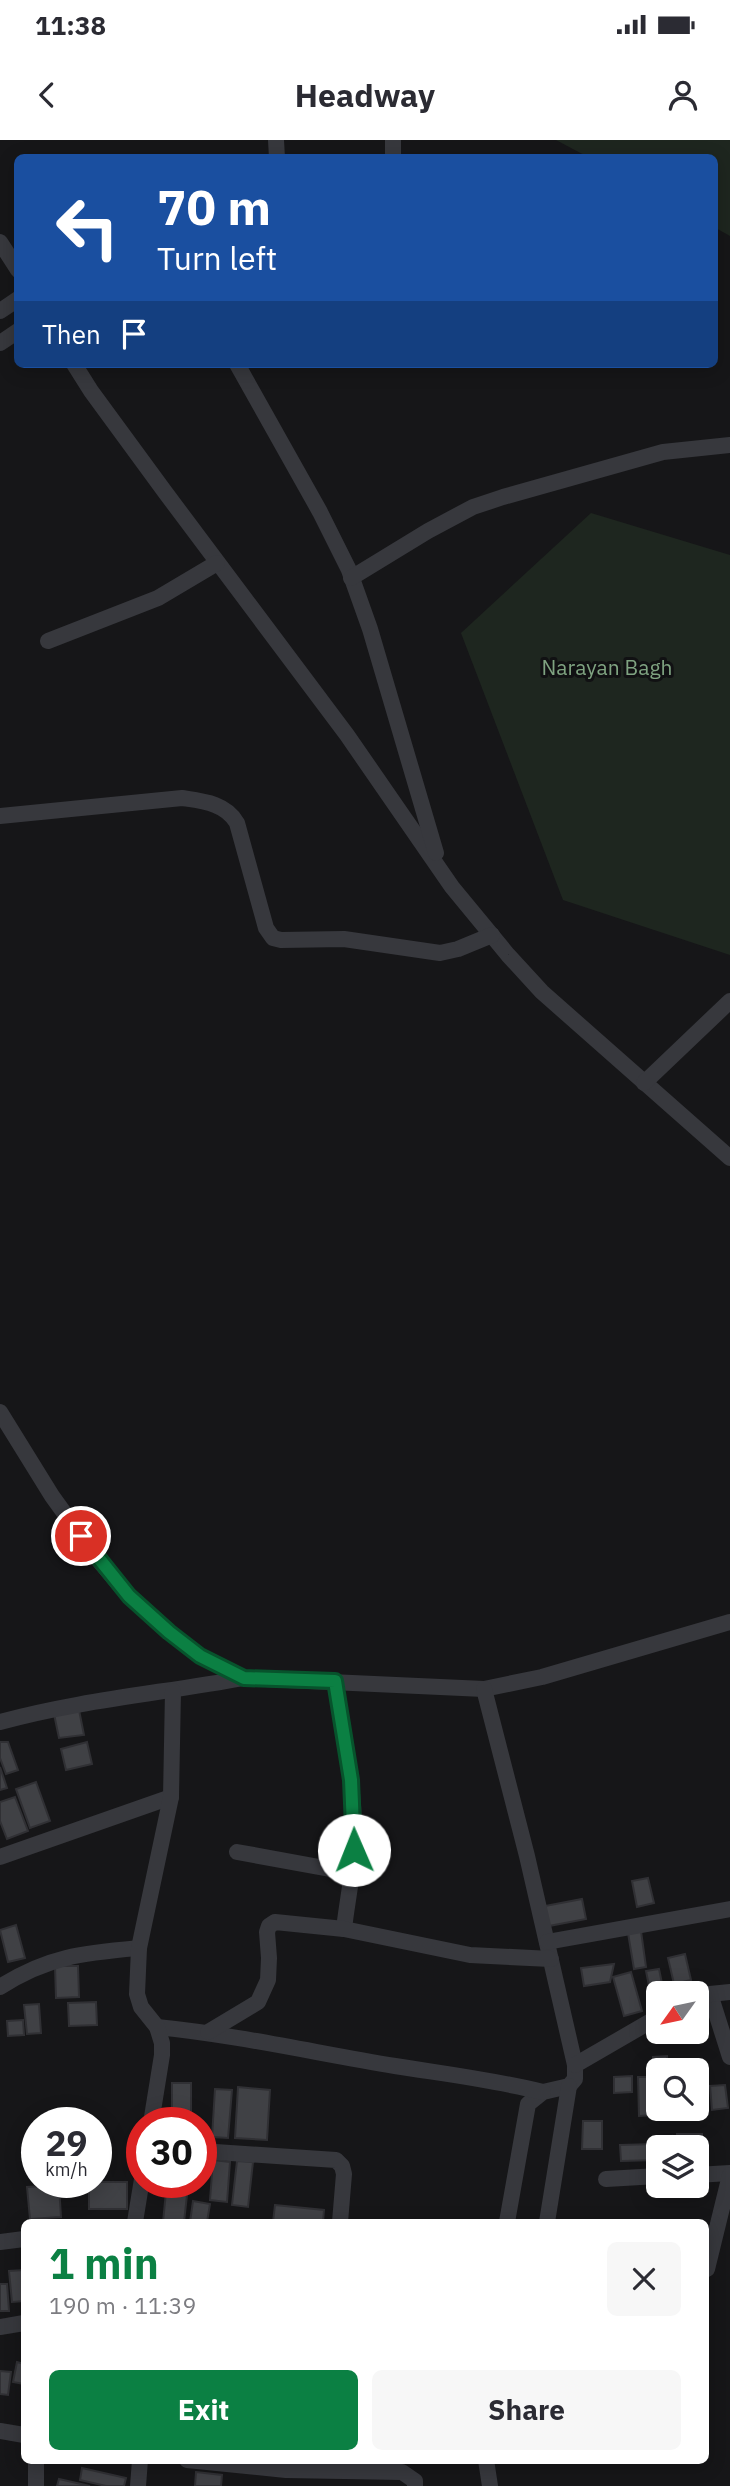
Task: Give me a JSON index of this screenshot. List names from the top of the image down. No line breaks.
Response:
{"parks":["Narayan Bagh"],"north":"bottom left","page":{"status":"11:38","header":"Headway","turn":["70 m","Turn left"],"then":"Then","speed":"29 km/h","limit":"30","heading":["1 min","190 m · 11:39"],"buttons":["Exit","Share"]}}
